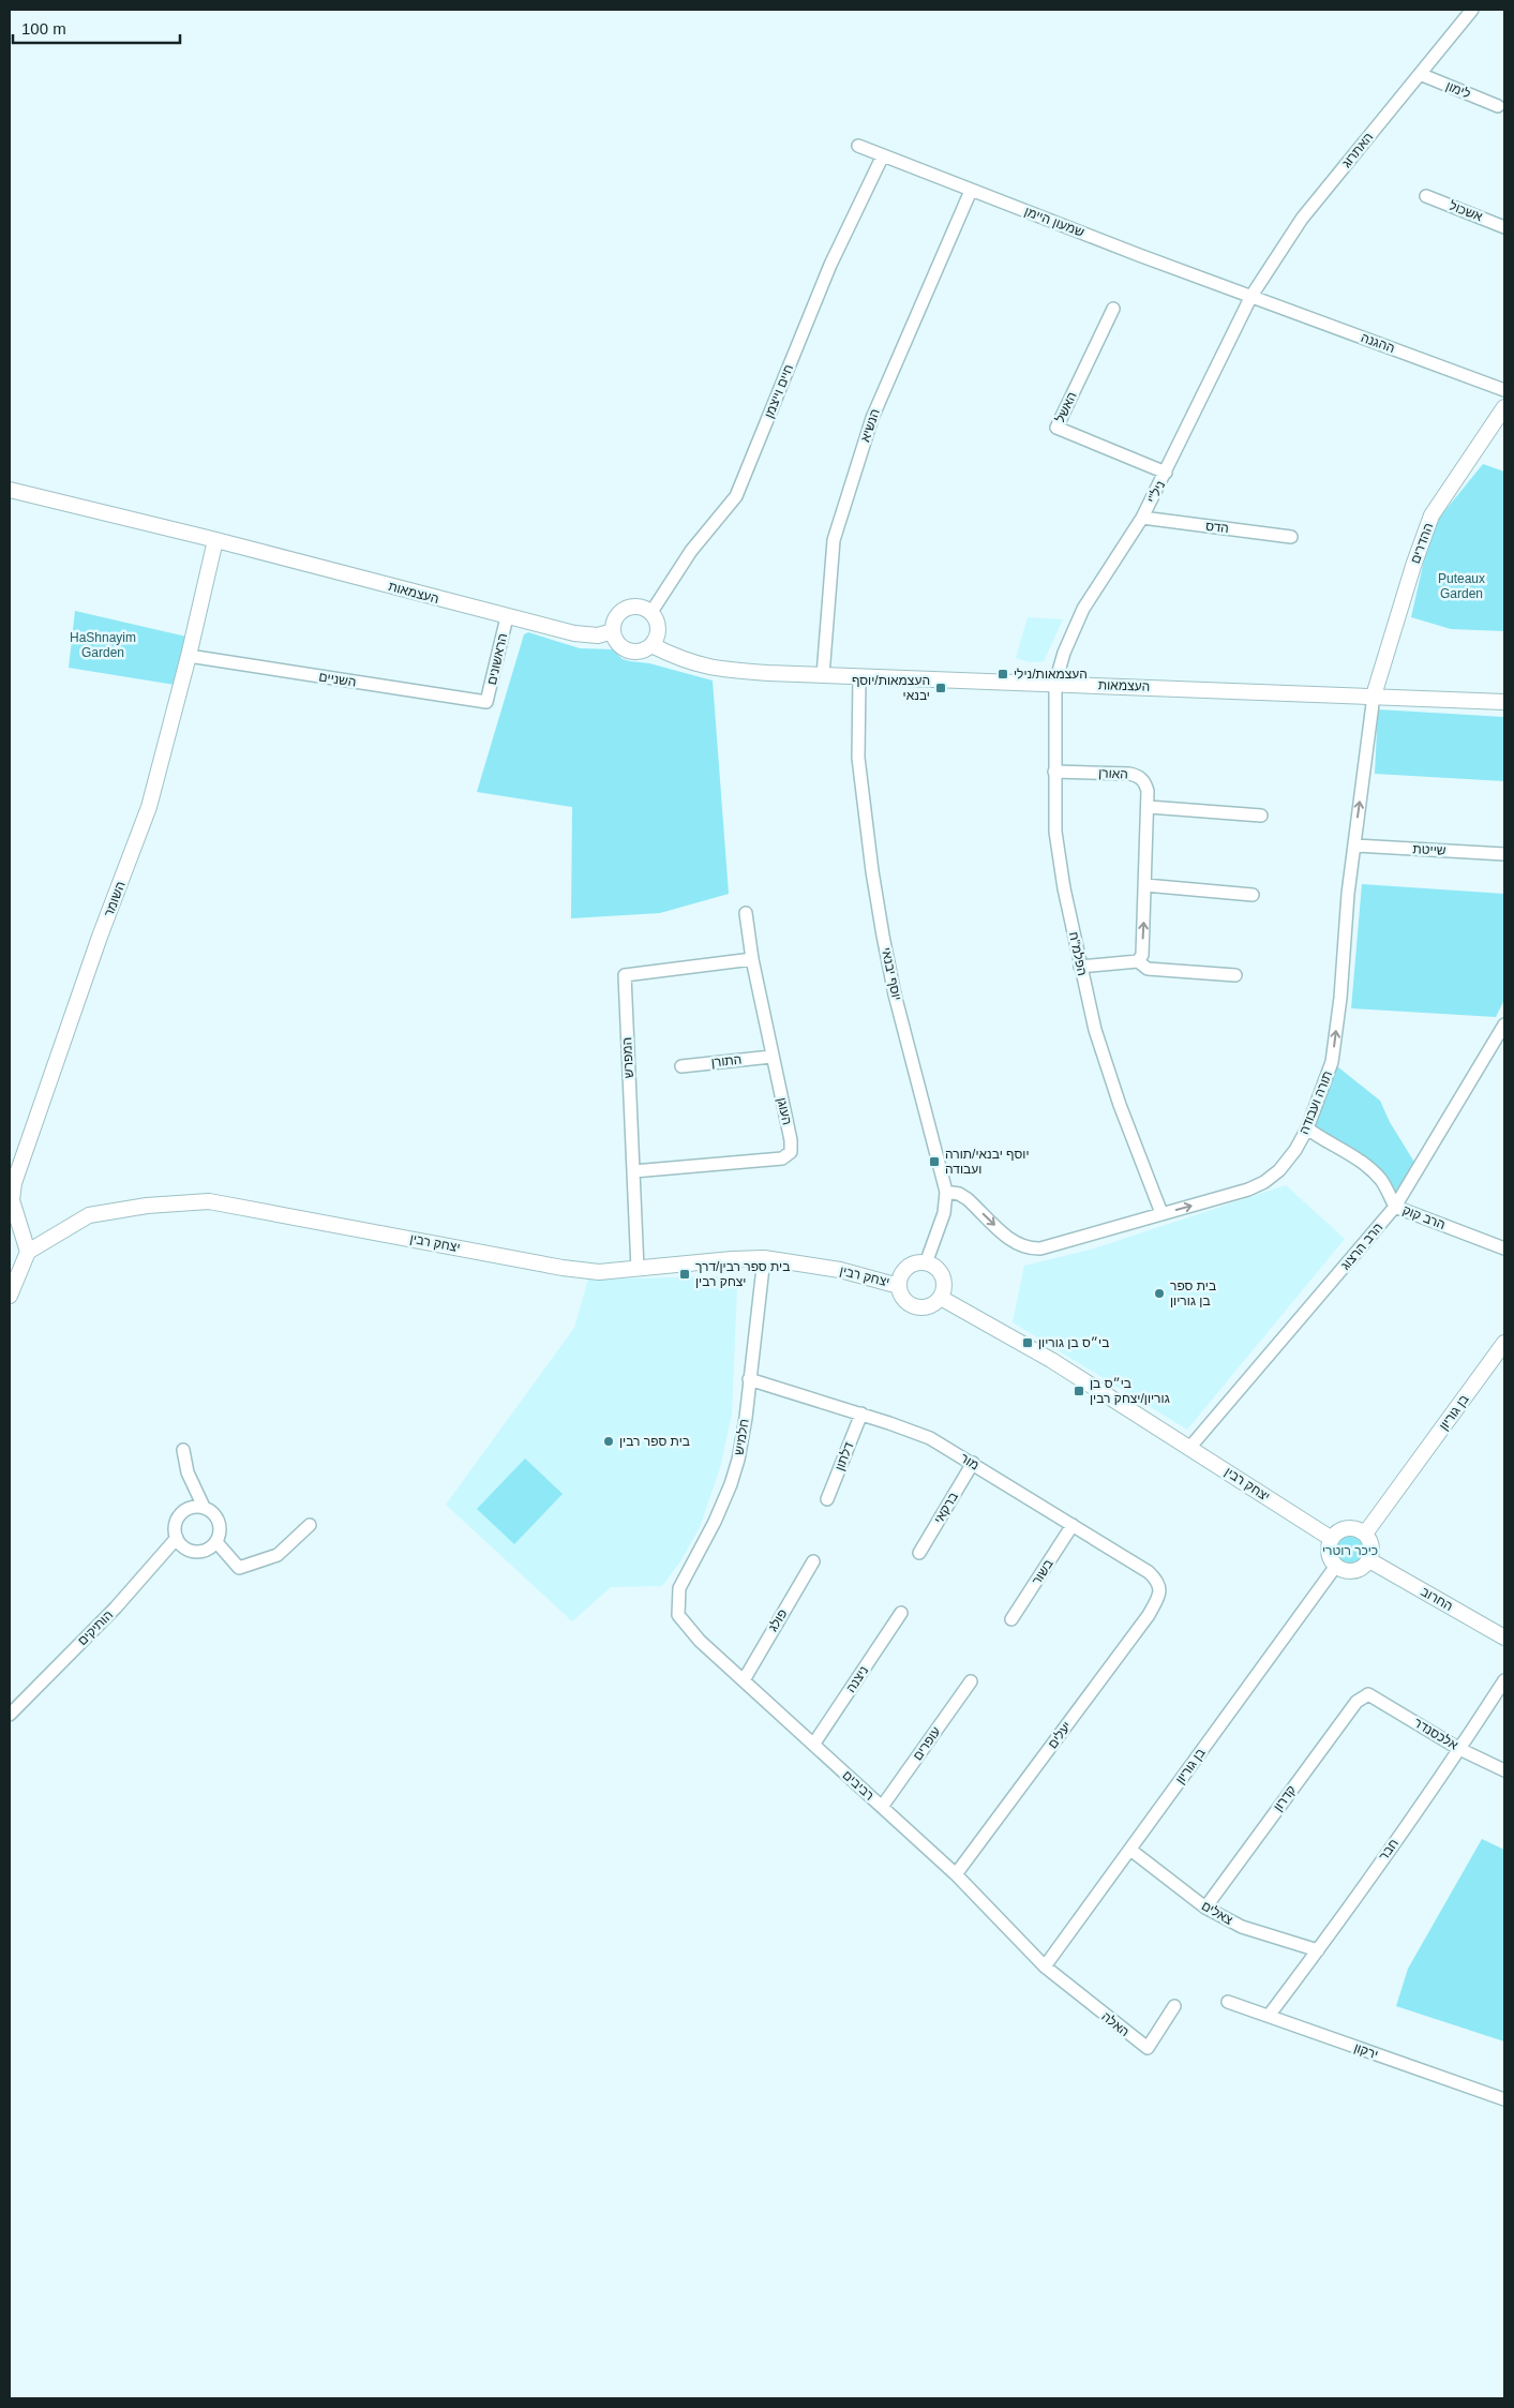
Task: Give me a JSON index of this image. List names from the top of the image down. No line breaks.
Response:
{"streets":{"street":["לימון","האתרוג","אשכול","שמעון היימן","ההגנה","חיים וייצמן","האשל","הנשיא","ניל\"י","הדס","ההדרים","העצמאות","הראשונים","השניים","האורן","שייטת","השומר","הפלמ\"ח","יוסף יבנאי","המפרש","התורן","תורה ועבודה","העוגן","הרב קוק","יצחק רבין","הרב הרצוג","בן גוריון","חלמיש","דלתון","מור","ברקאי","בשור","החרוב","פולג","הותיקים","ניצנה","אלכסנדר","יעלים","עופרים","רביבים","קדרון","חבר","צאלים","האלה","ירקון"]},"crossings":[["לימון","האתרוג"],["האתרוג","שמעון היימן"],["האתרוג","ההגנה"],["האתרוג","ניל\"י"],["שמעון היימן","ההגנה"],["שמעון היימן","חיים וייצמן"],["שמעון היימן","הנשיא"],["שמעון היימן","ניל\"י"],["ההגנה","ניל\"י"],["חיים וייצמן","העצמאות"],["האשל","ניל\"י"],["הנשיא","העצמאות"],["ניל\"י","הדס"],["ניל\"י","העצמאות"],["ניל\"י","הפלמ\"ח"],["ההדרים","העצמאות"],["ההדרים","תורה ועבודה"],["העצמאות","הראשונים"],["העצמאות","השומר"],["העצמאות","הפלמ\"ח"],["העצמאות","יוסף יבנאי"],["העצמאות","תורה ועבודה"],["הראשונים","השניים"],["השניים","השומר"],["האורן","הפלמ\"ח"],["שייטת","תורה ועבודה"],["השומר","יצחק רבין"],["הפלמ\"ח","תורה ועבודה"],["יוסף יבנאי","תורה ועבודה"],["יוסף יבנאי","יצחק רבין"],["המפרש","העוגן"],["המפרש","יצחק רבין"],["התורן","העוגן"],["תורה ועבודה","הרב קוק"],["הרב קוק","הרב הרצוג"],["יצחק רבין","הרב הרצוג"],["יצחק רבין","בן גוריון"],["יצחק רבין","חלמיש"],["יצחק רבין","החרוב"],["בן גוריון","החרוב"],["בן גוריון","רביבים"],["בן גוריון","צאלים"],["בן גוריון","האלה"],["חלמיש","מור"],["חלמיש","רביבים"],["דלתון","מור"],["מור","ברקאי"],["מור","בשור"],["מור","יעלים"],["פולג","רביבים"],["ניצנה","רביבים"],["אלכסנדר","קדרון"],["אלכסנדר","חבר"],["יעלים","רביבים"],["עופרים","רביבים"],["רביבים","האלה"],["קדרון","צאלים"],["חבר","צאלים"],["חבר","ירקון"]],"parks":["Puteaux Garden","HaShnayim Garden","כיכר רוטרי"],"places":{"transit":["העצמאות/נילי","העצמאות/יוסף יבנאי","יוסף יבנאי/תורה ועבודה","בית ספר רבין/דרך יצחק רבין","בי״ס בן גוריון","בי״ס בן גוריון/יצחק רבין"],"other":["בית ספר בן גוריון","בית ספר רבין"]},"scale_bar":"100 m"}
